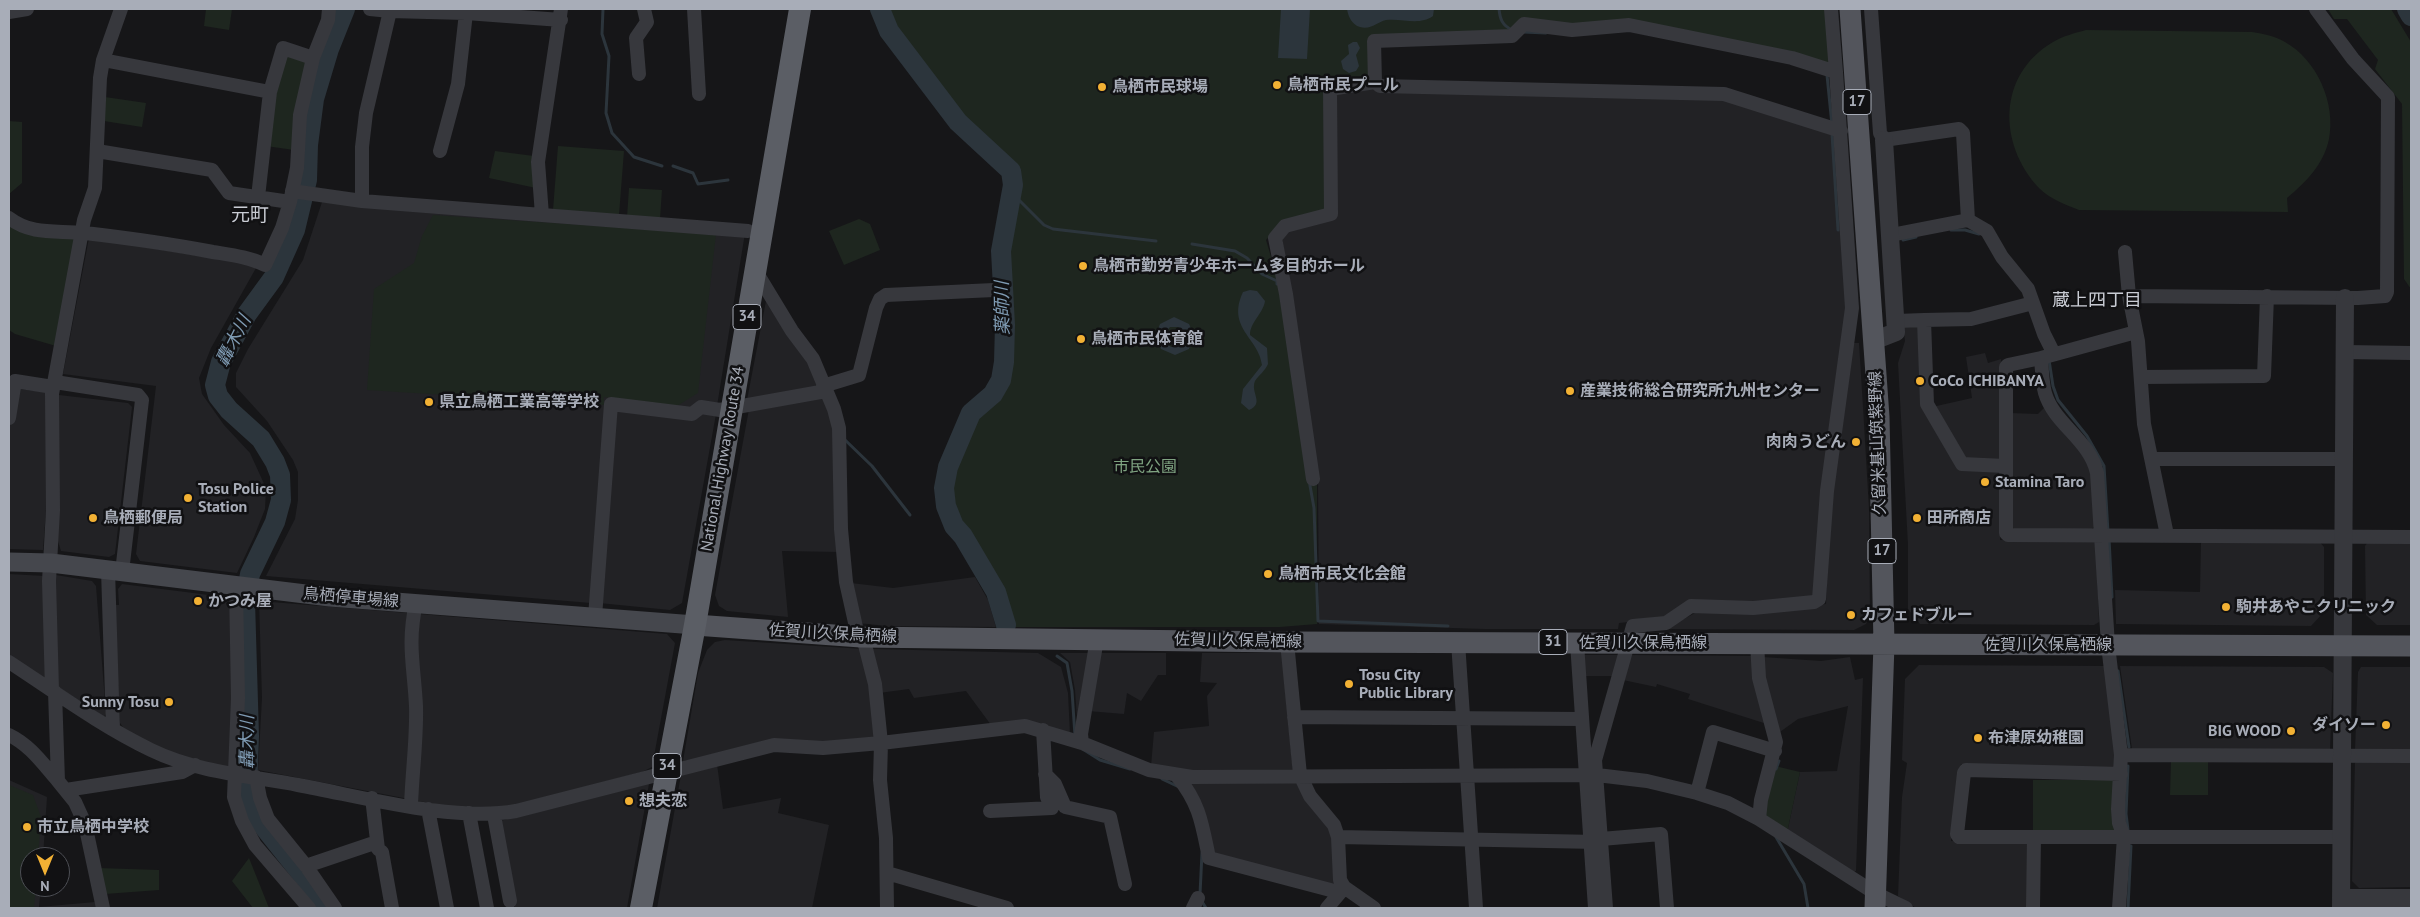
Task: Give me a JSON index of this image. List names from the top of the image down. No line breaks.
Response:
{"streets":{"highway":["34","National Highway Route 34"],"main road":["17","久留米基山筑紫野線","鳥栖停車場線","佐賀川久保鳥栖線","31"]},"crossings":[["久留米基山筑紫野線","佐賀川久保鳥栖線"],["National Highway Route 34","鳥栖停車場線"],["National Highway Route 34","佐賀川久保鳥栖線"],["鳥栖停車場線","佐賀川久保鳥栖線"]],"districts":["元町","蔵上四丁目"],"water":["薬師川","轟木川"],"parks":["市民公園"],"places":["鳥栖市民プール","鳥栖市民球場","鳥栖市勤労青少年ホーム多目的ホール","鳥栖市民体育館","CoCo ICHIBANYA","産業技術総合研究所九州センター","県立鳥栖工業高等学校","肉肉うどん","Stamina Taro","Tosu Police Station","鳥栖郵便局","田所商店","鳥栖市民文化会館","かつみ屋","駒井あやこクリニック","カフェドブルー","Tosu City Public Library","Sunny Tosu","ダイソー","BIG WOOD","布津原幼稚園","想夫恋","市立鳥栖中学校"],"north":"bottom"}
